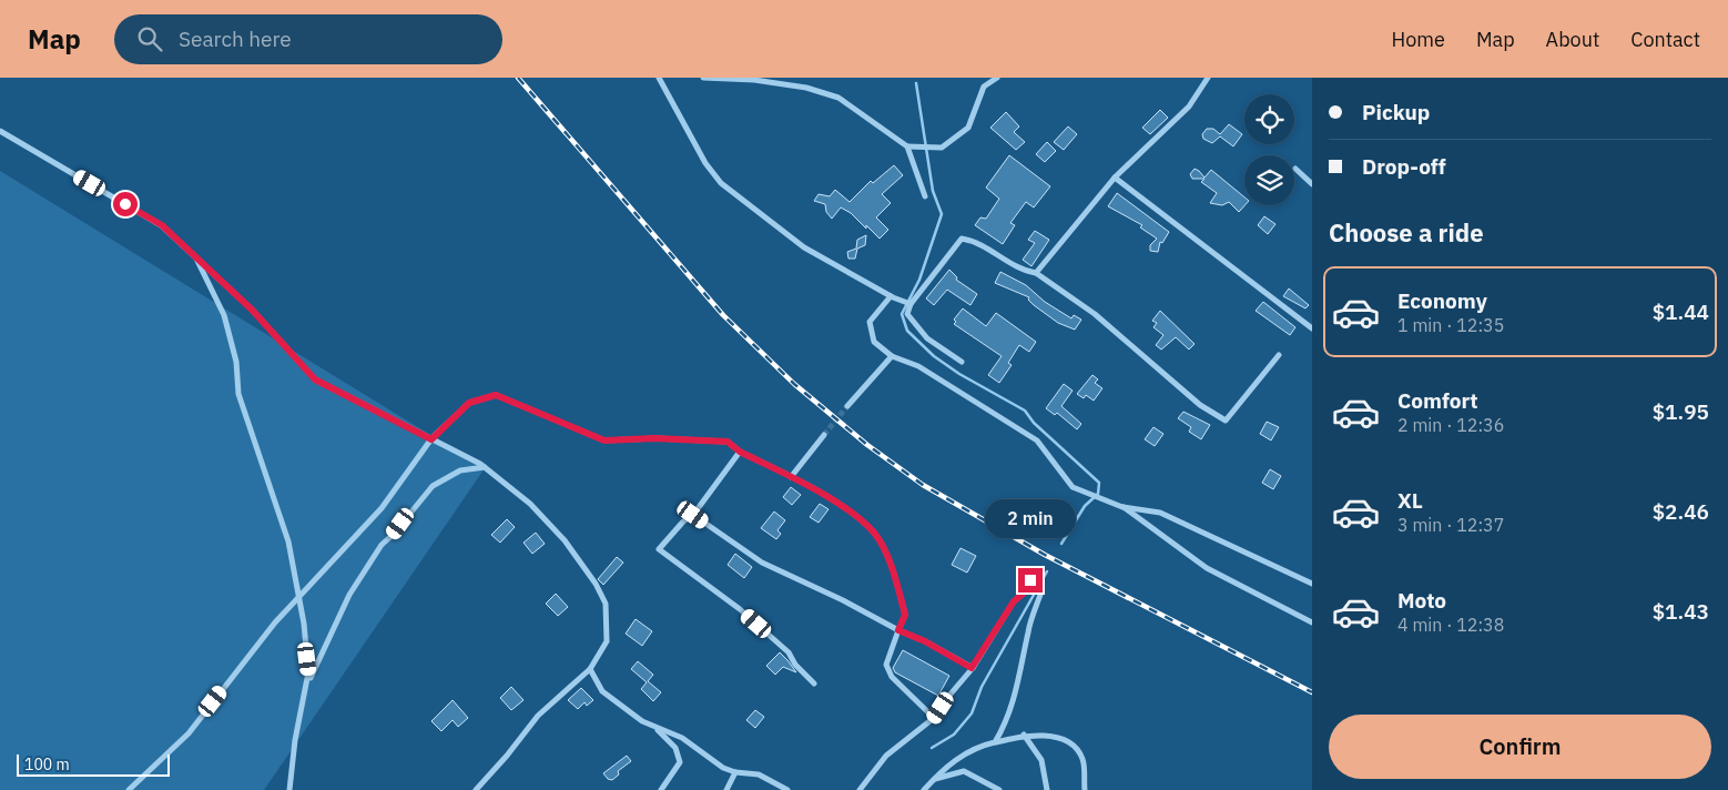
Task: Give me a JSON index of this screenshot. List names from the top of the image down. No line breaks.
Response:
{"scale_bar":"100 m","page":{"header":"Map","search":"Search here","nav":["Home","Map","About","Contact"],"banner":["Pickup","Drop-off"],"heading":"Choose a ride","list":[{"name":"Economy","note":"1 min · 12:35","value":"$1.44"},{"name":"Comfort","note":"2 min · 12:36","value":"$1.95"},{"name":"XL","note":"3 min · 12:37","value":"$2.46"},{"name":"Moto","note":"4 min · 12:38","value":"$1.43"}],"bubble":"2 min","buttons":"Confirm","scale":"100 m"}}
